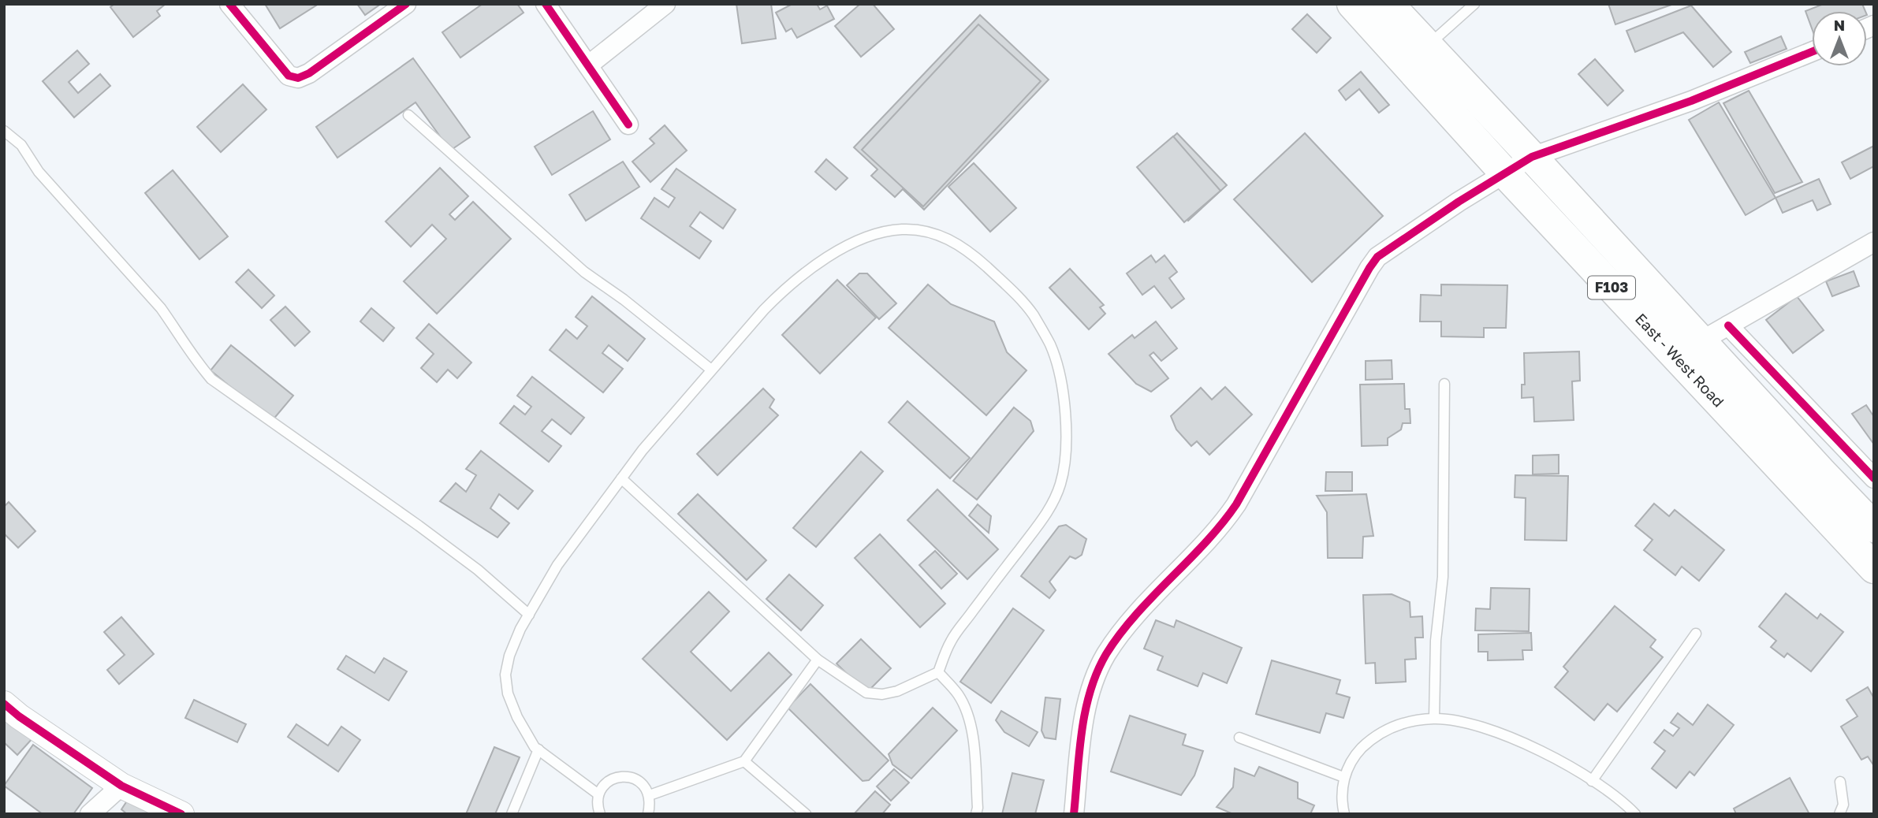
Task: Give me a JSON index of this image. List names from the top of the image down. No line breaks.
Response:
{"streets":{"main road":["F103","East - West Road"]},"north":"top"}
